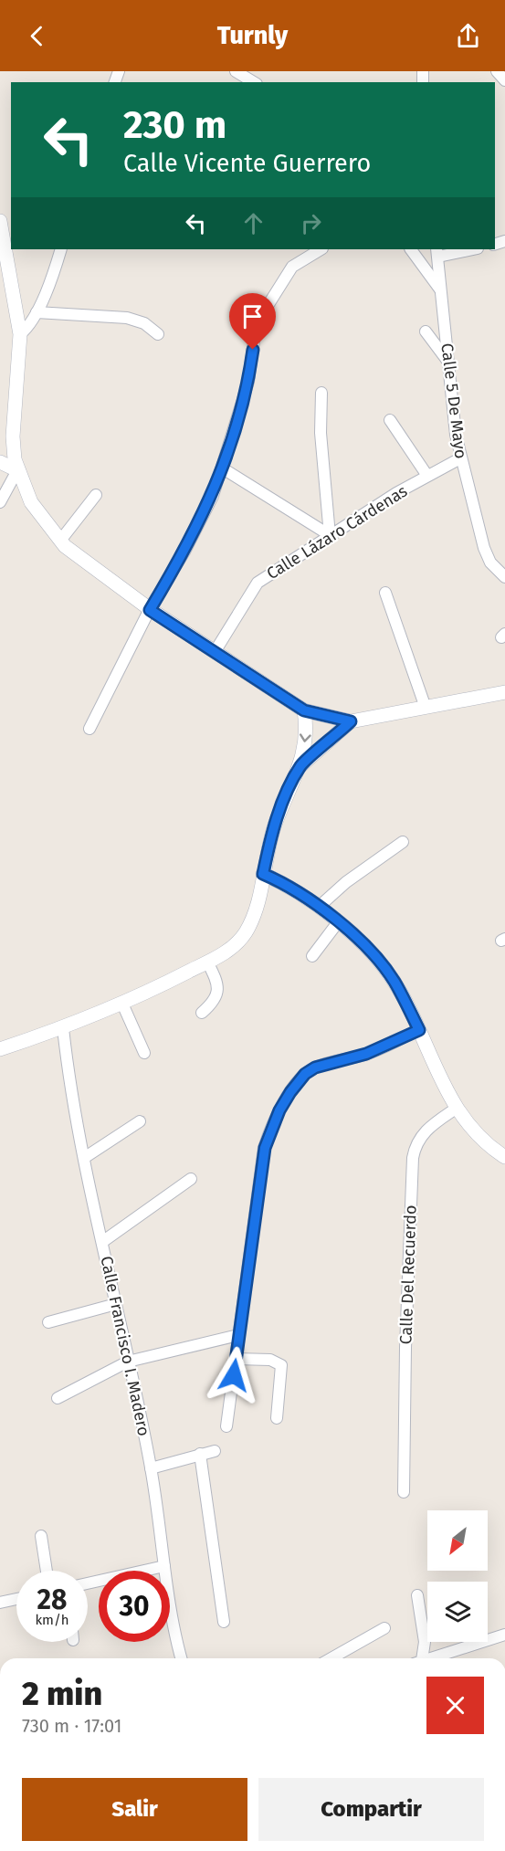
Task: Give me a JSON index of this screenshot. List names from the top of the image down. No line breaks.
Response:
{"streets":{"street":["Calle 5 De Mayo","Calle Lázaro Cárdenas","Calle Del Recuerdo","Calle Francisco I. Madero"]},"crossings":[["Calle 5 De Mayo","Calle Lázaro Cárdenas"]],"north":"bottom left","page":{"header":"Turnly","turn":["230 m","Calle Vicente Guerrero"],"speed":"28 km/h","limit":"30","heading":["2 min","730 m · 17:01"],"buttons":["Salir","Compartir"]}}
